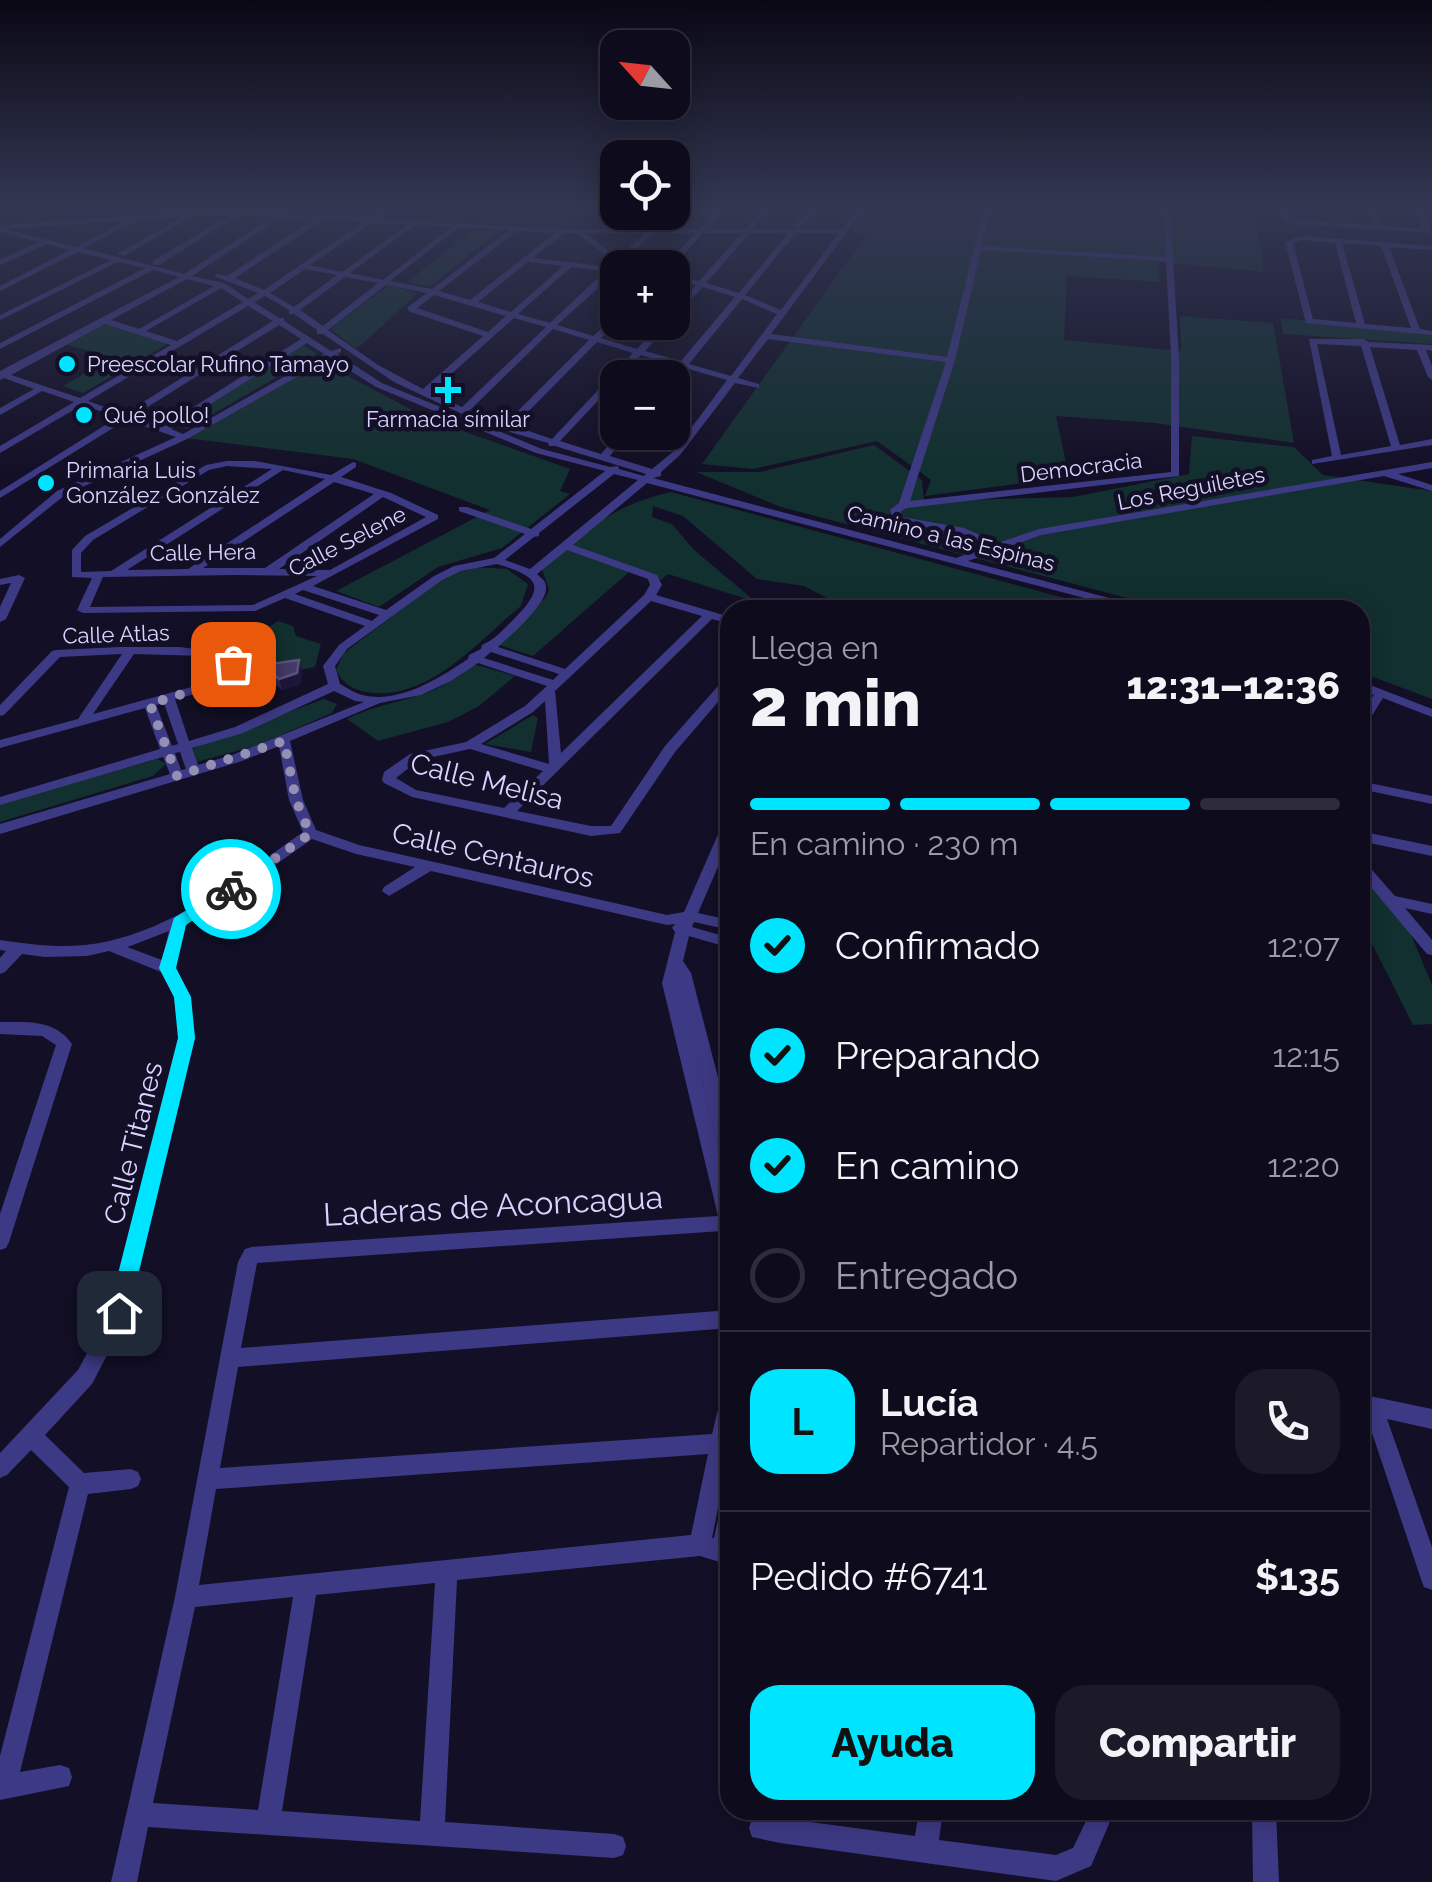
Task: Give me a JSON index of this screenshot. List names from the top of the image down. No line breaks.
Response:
{"streets":{"street":["Democracia","Los Reguiletes","Camino a las Espinas","Calle Selene","Calle Hera","Calle Atlas","Calle Melisa","Calle Centauros","Calle Titanes","Laderas de Aconcagua"]},"crossings":[["Los Reguiletes","Camino a las Espinas"],["Calle Selene","Calle Hera"]],"places":{"other":["Preescolar Rufino Tamayo","Qué pollo!","Primaria Luis González González"],"health":["Farmacia símilar"]},"north":"top left","page":{"map_buttons":["+","−"],"heading":["2 min","Llega en","12:31–12:36"],"panel":["Lucía","Repartidor · 4.5","Pedido #6741","$135"],"bar":"En camino · 230 m","list":[["Confirmado","12:07"],["Preparando","12:15"],["En camino","12:20"],"Entregado"],"round":"L","buttons":["Ayuda","Compartir"]}}
